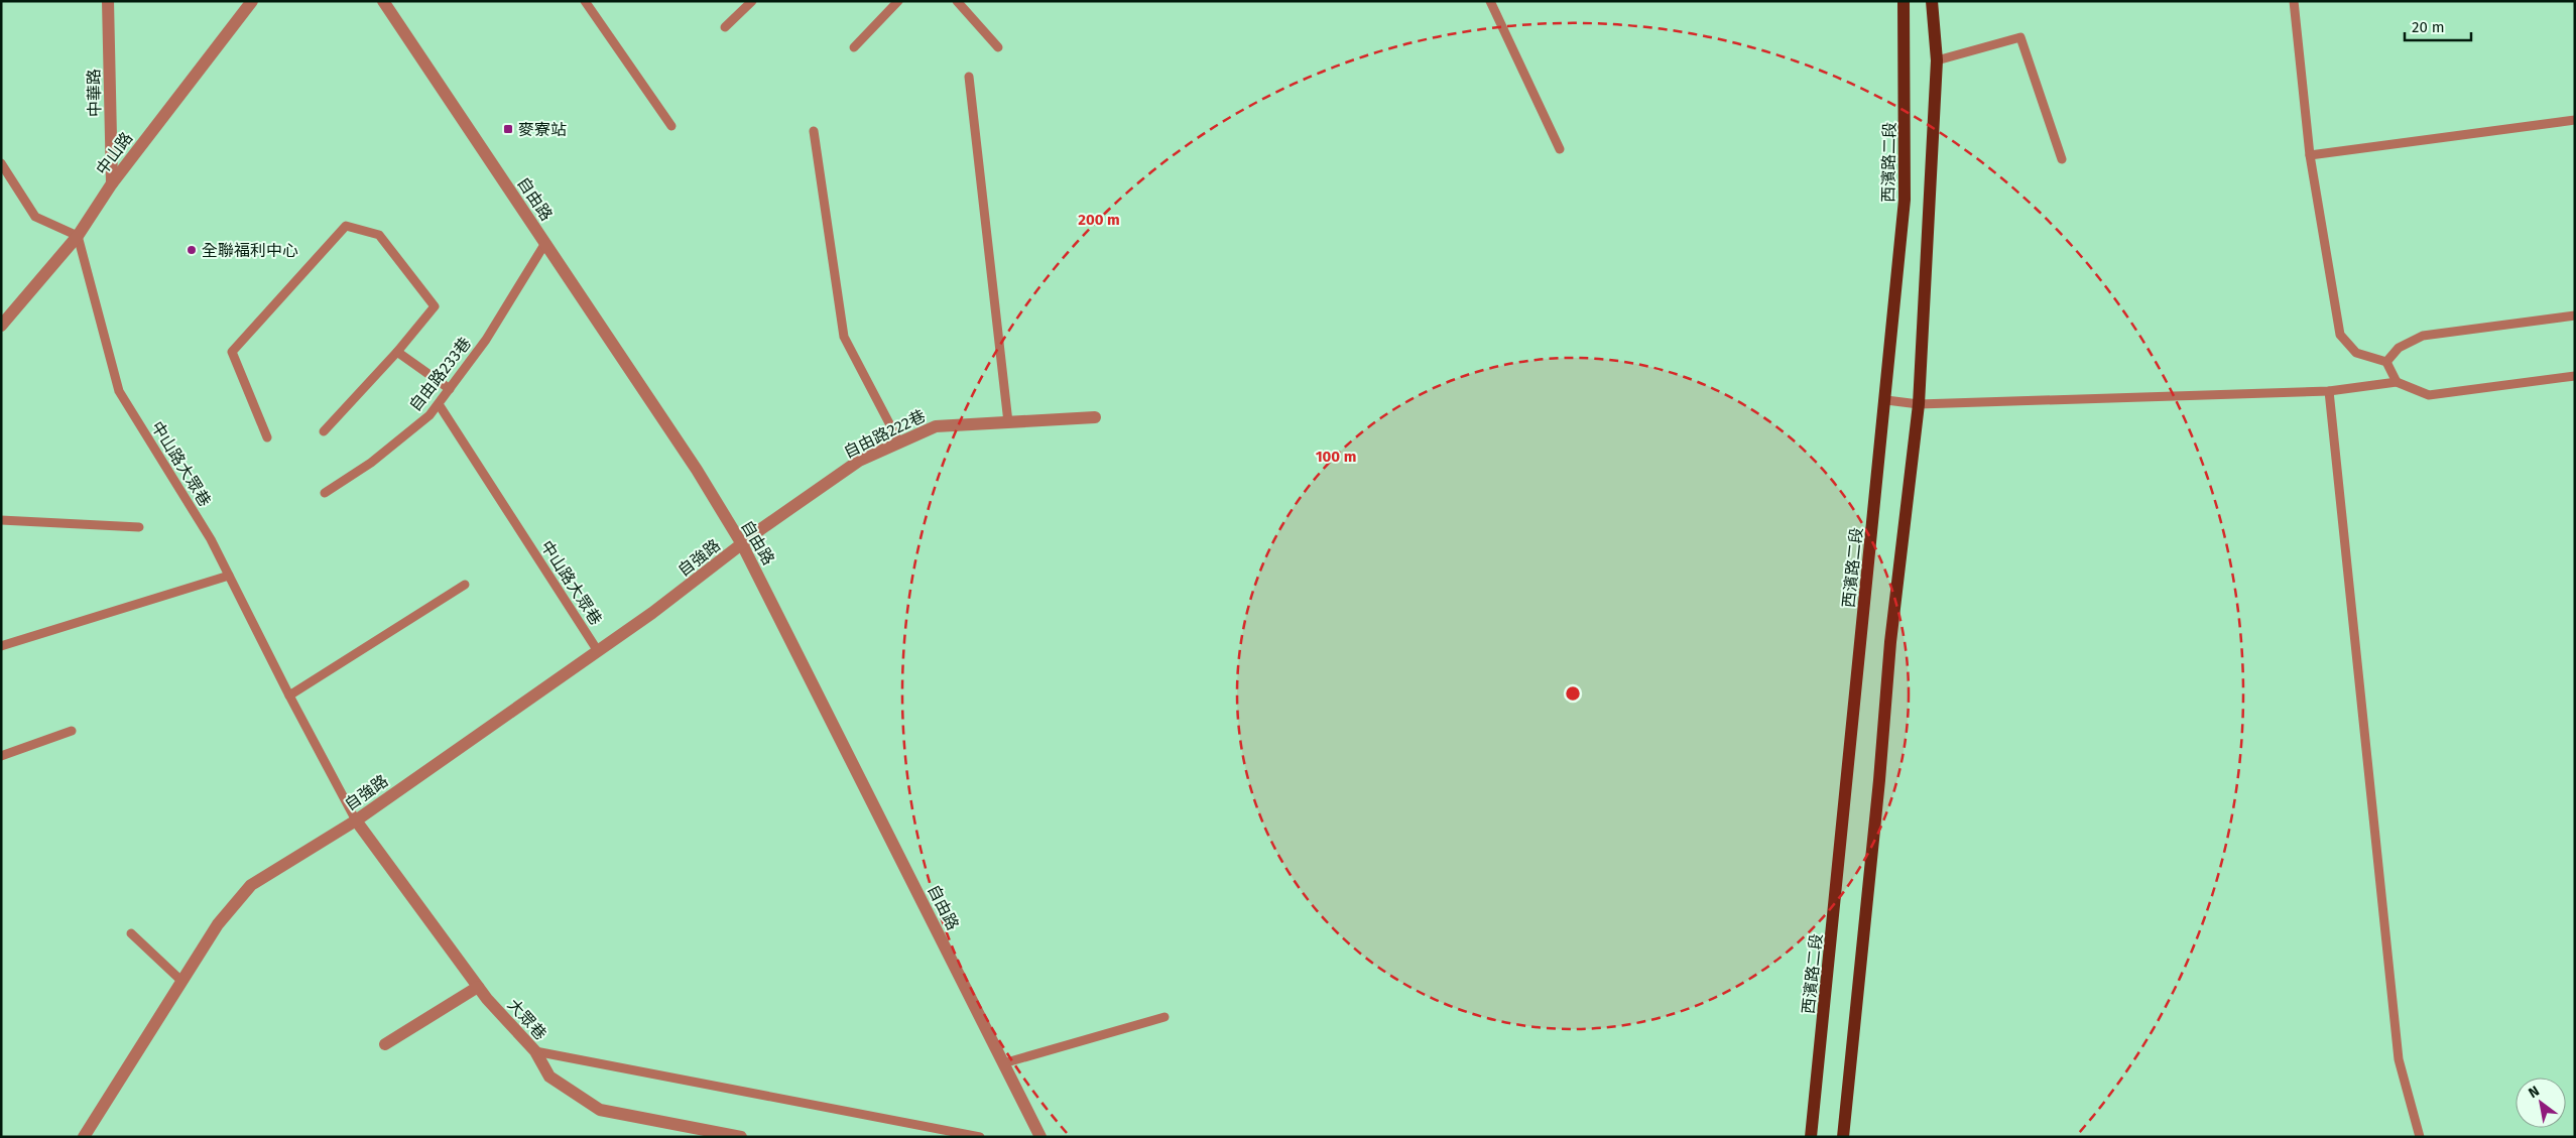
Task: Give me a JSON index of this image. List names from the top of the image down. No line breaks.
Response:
{"streets":{"main road":["西濱路二段"],"street":["中華路","中山路","自由路","自由路222巷","自強路","大眾巷"],"lane":["自由路233巷","中山路大眾巷"]},"crossings":[["中華路","中山路"],["中山路","中山路大眾巷"],["自由路","自由路233巷"],["自由路","自由路222巷"],["自由路","自強路"],["自由路233巷","中山路大眾巷"],["自由路222巷","自強路"],["中山路大眾巷","自強路"],["中山路大眾巷","大眾巷"],["自強路","大眾巷"]],"places":{"transit":["麥寮站"],"other":["全聯福利中心"]},"scale_bar":"20 m","north":"top left","rings":["200 m","100 m"]}
